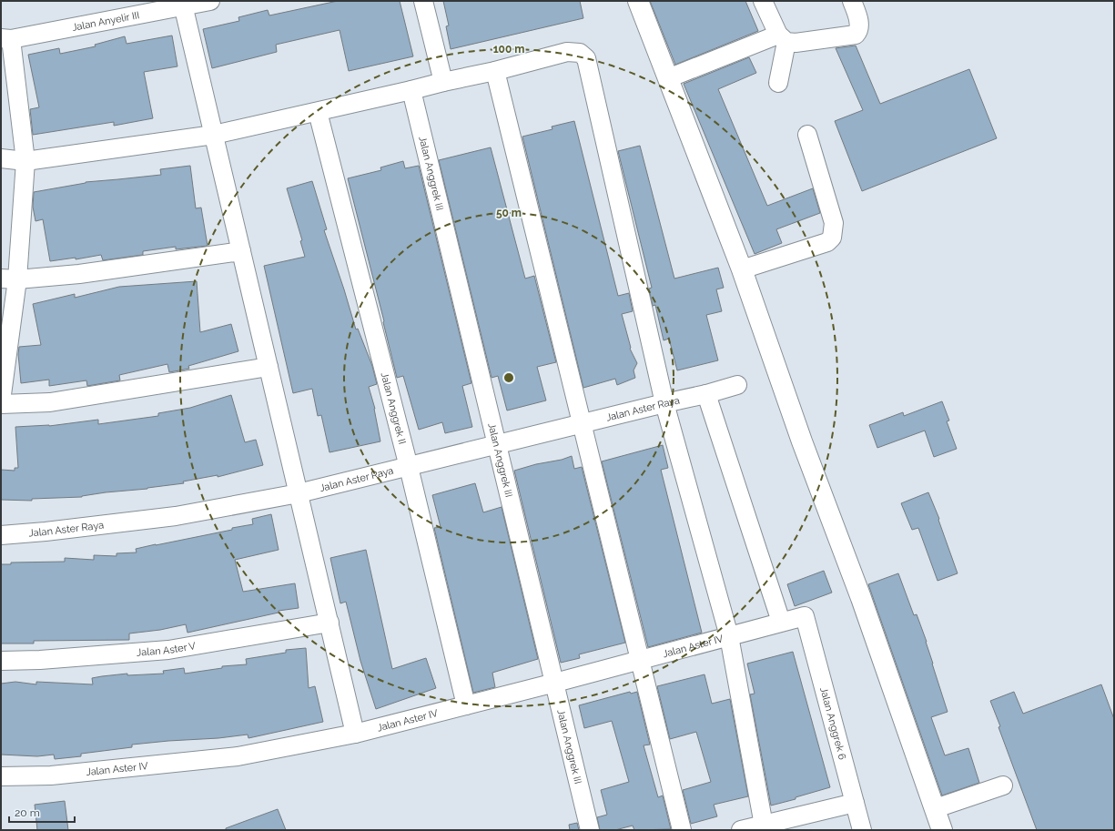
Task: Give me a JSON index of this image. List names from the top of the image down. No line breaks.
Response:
{"streets":{"street":["Jalan Anyelir III","Jalan Anggrek III","Jalan Anggrek II","Jalan Aster Raya","Jalan Aster IV","Jalan Aster V","Jalan Anggrek 6"]},"crossings":[["Jalan Anggrek III","Jalan Aster Raya"],["Jalan Anggrek III","Jalan Aster IV"],["Jalan Anggrek II","Jalan Aster Raya"],["Jalan Anggrek II","Jalan Aster IV"],["Jalan Aster IV","Jalan Anggrek 6"]],"scale_bar":"20 m","rings":["100 m","50 m"]}
